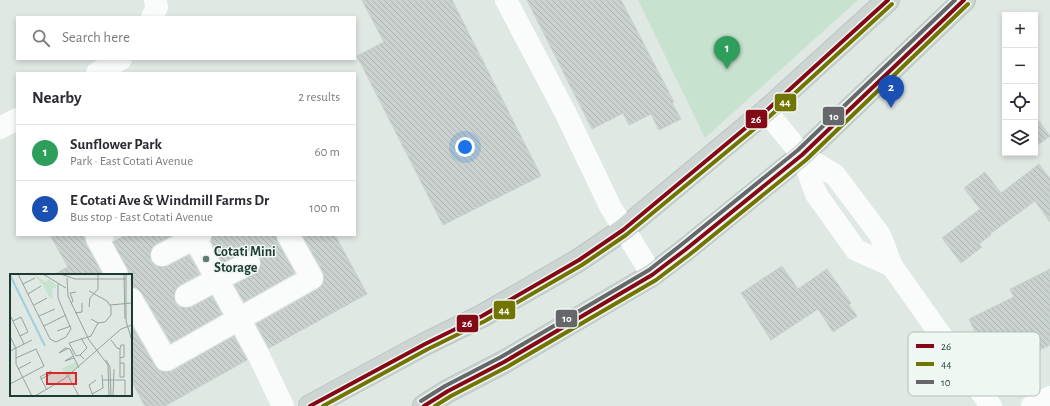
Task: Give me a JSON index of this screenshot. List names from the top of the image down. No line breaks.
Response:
{"places":["Cotati Mini Storage"],"lines":["transit line 26","transit line 10","transit line 44"],"legend":["26","44","10"],"page":{"map_buttons":["+","−"],"search":"Search here","pins":["1","2"],"heading":["Nearby","2 results"],"list":[{"mark":"1","name":"Sunflower Park","note":"Park · East Cotati Avenue","value":"60 m"},{"mark":"2","name":"E Cotati Ave & Windmill Farms Dr","note":"Bus stop · East Cotati Avenue","value":"100 m"}]}}
